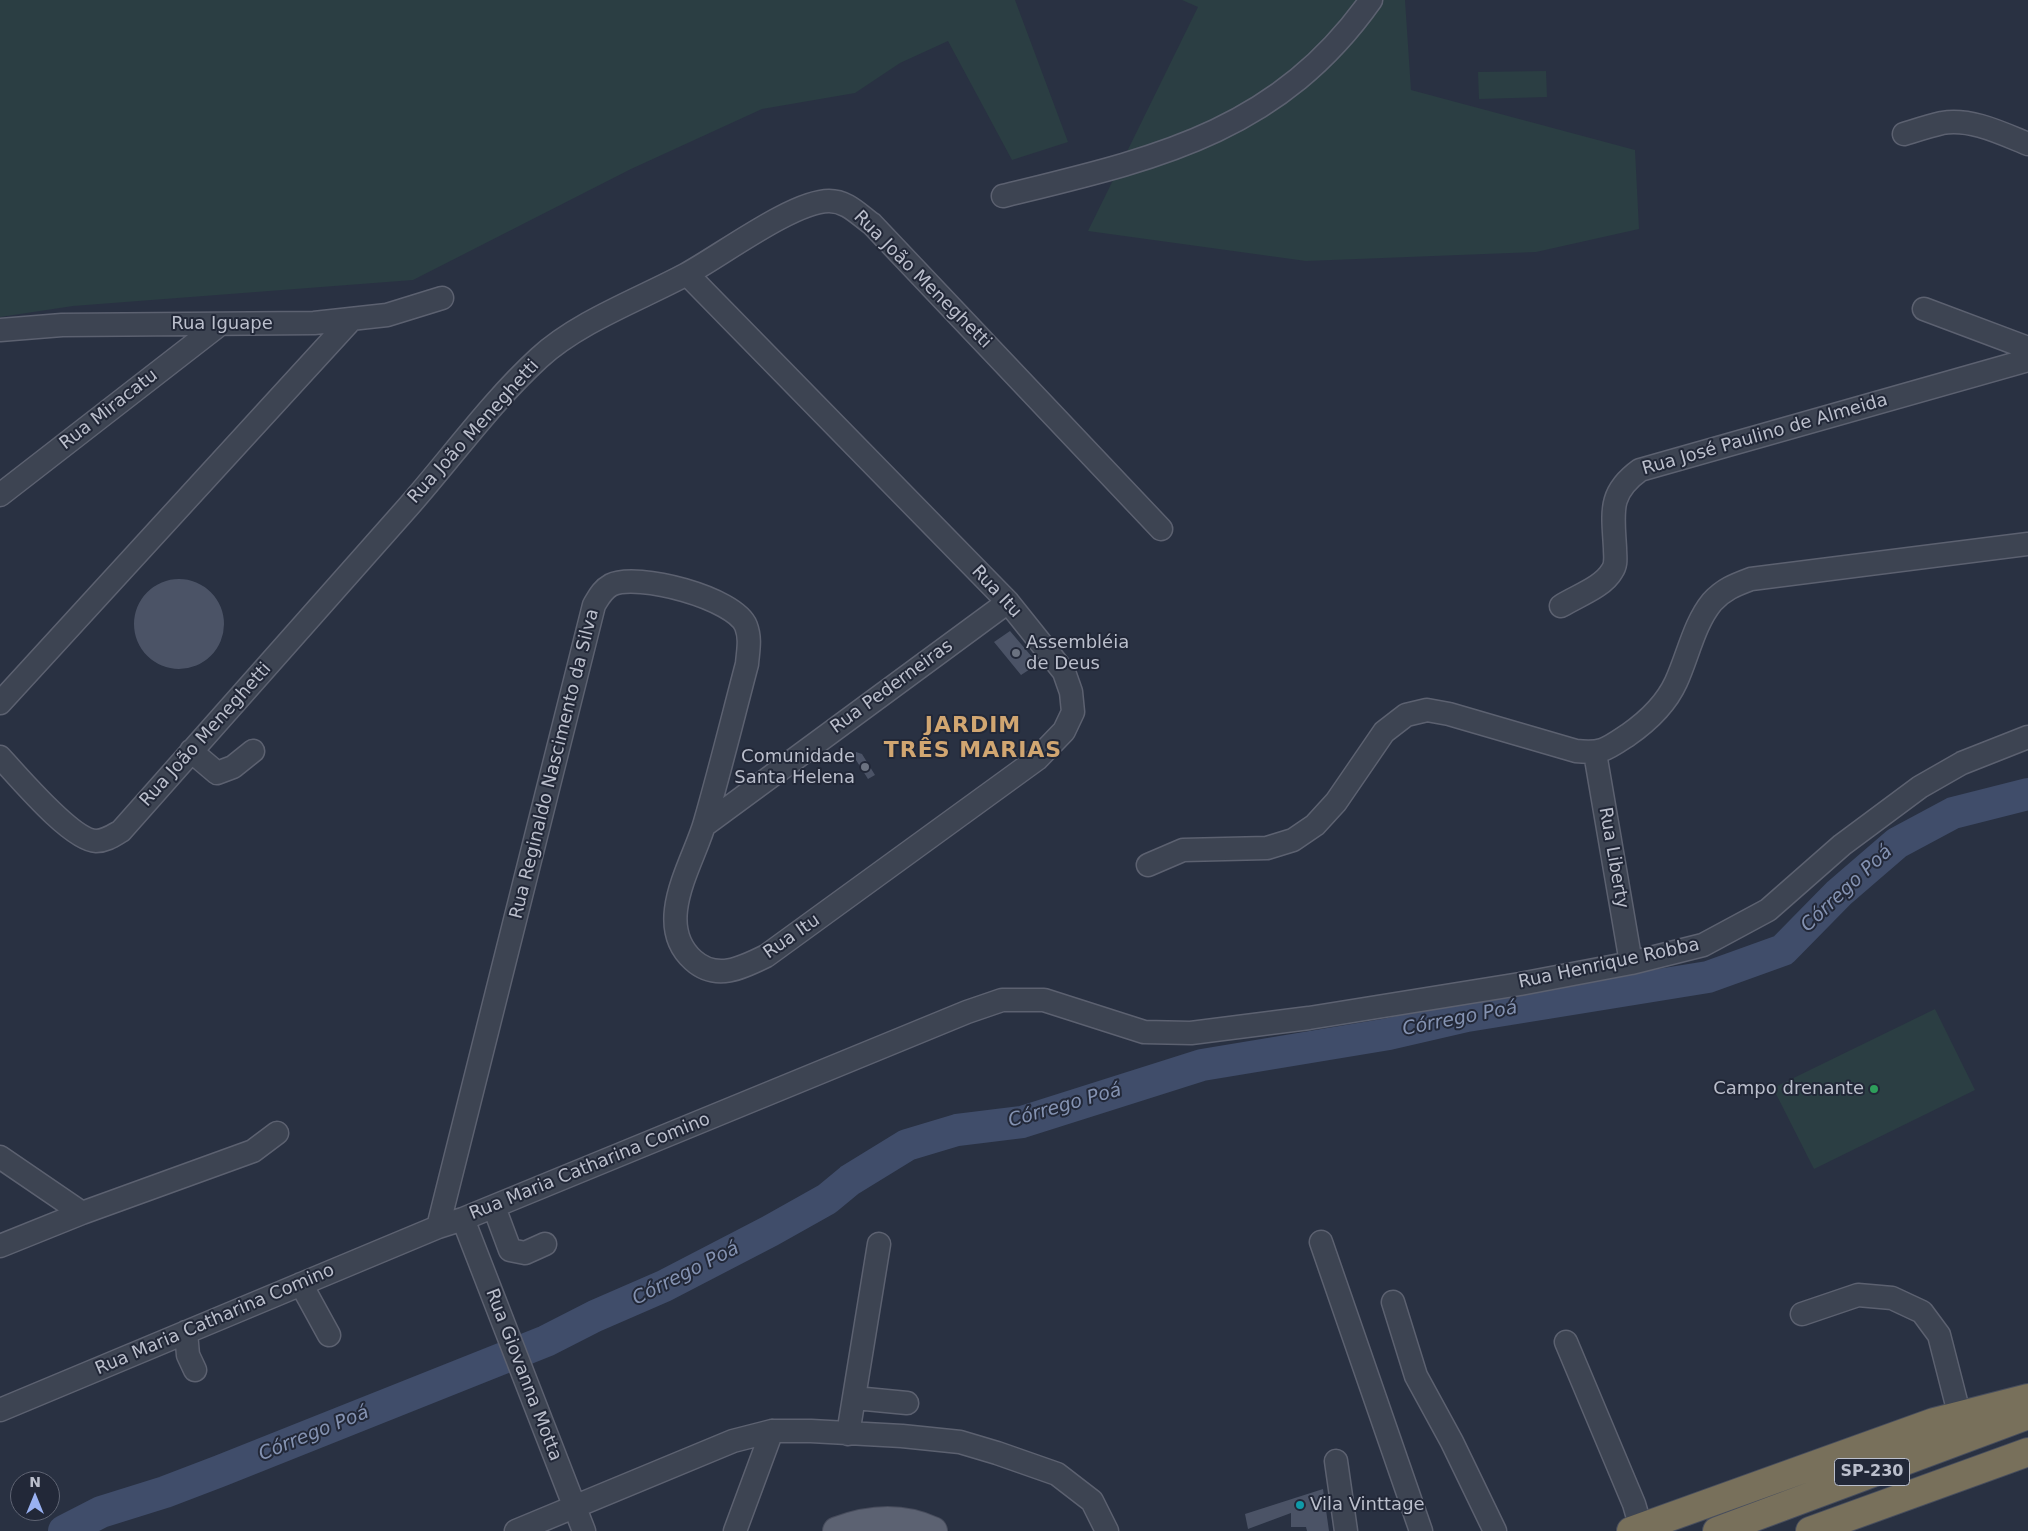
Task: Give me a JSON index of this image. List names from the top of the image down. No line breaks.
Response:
{"streets":{"highway":["SP-230"],"street":["Rua João Meneghetti","Rua Iguape","Rua Miracatu","Rua José Paulino de Almeida","Rua Itu","Rua Pederneiras","Rua Reginaldo Nascimento da Silva","Rua Liberty","Rua Henrique Robba","Rua Maria Catharina Comino","Rua Giovanna Motta"]},"crossings":[["Rua João Meneghetti","Rua Itu"],["Rua Iguape","Rua Miracatu"],["Rua Itu","Rua Pederneiras"],["Rua Itu","Rua Reginaldo Nascimento da Silva"],["Rua Pederneiras","Rua Reginaldo Nascimento da Silva"],["Rua Reginaldo Nascimento da Silva","Rua Maria Catharina Comino"],["Rua Liberty","Rua Henrique Robba"],["Rua Henrique Robba","Rua Maria Catharina Comino"],["Rua Maria Catharina Comino","Rua Giovanna Motta"]],"districts":["JARDIM TRÊS MARIAS"],"water":["Córrego Poá"],"places":["Assembléia de Deus","Comunidade Santa Helena","Campo drenante","Vila Vinttage"],"north":"top"}
